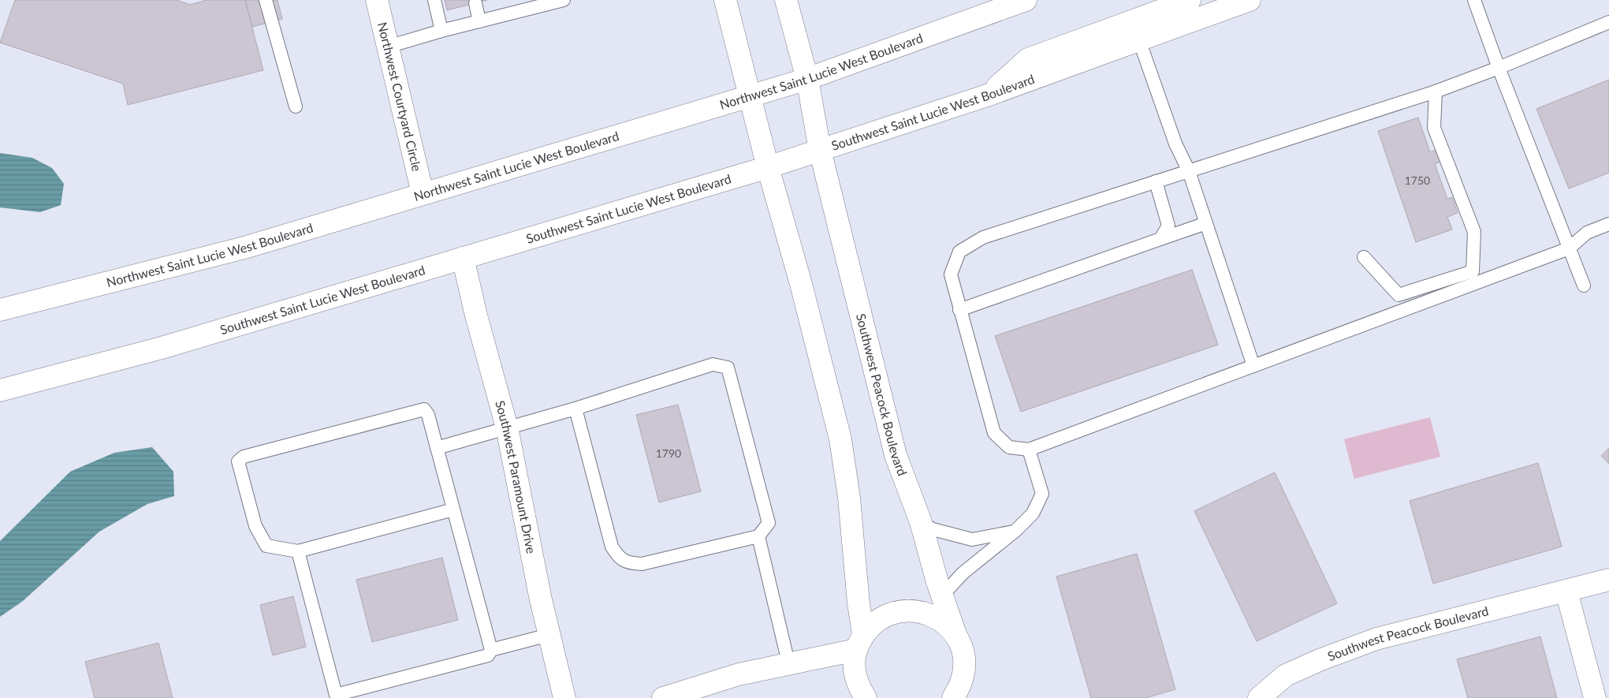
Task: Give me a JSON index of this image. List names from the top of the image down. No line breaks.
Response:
{"streets":{"street":["Northwest Saint Lucie West Boulevard","Northwest Courtyard Circle","Southwest Saint Lucie West Boulevard","Southwest Peacock Boulevard","Southwest Paramount Drive"]},"crossings":[["Northwest Saint Lucie West Boulevard","Northwest Courtyard Circle"],["Northwest Saint Lucie West Boulevard","Southwest Peacock Boulevard"],["Southwest Saint Lucie West Boulevard","Southwest Peacock Boulevard"],["Southwest Saint Lucie West Boulevard","Southwest Paramount Drive"]],"house_numbers":["1750","1790"]}
